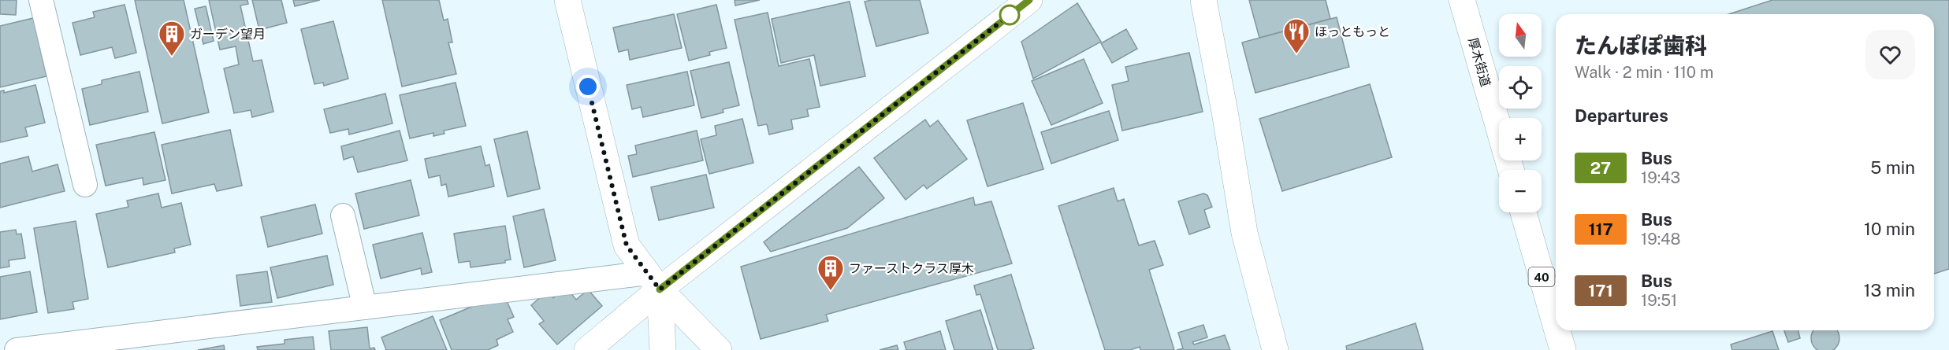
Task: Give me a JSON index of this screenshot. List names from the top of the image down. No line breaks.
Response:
{"streets":{"street":["厚木街道","40"]},"places":{"restaurant":["ほっともっと"],"building":["ガーデン望月","ファーストクラス厚木"]},"lines":["bus line 27"],"north":"top","page":{"map_buttons":["+","−"],"heading":[["たんぽぽ歯科","Walk · 2 min · 110 m"],"Departures"],"list":[{"mark":"27","name":"Bus","note":"19:43","value":"5 min"},{"mark":"117","name":"Bus","note":"19:48","value":"10 min"},{"mark":"171","name":"Bus","note":"19:51","value":"13 min"}]}}
